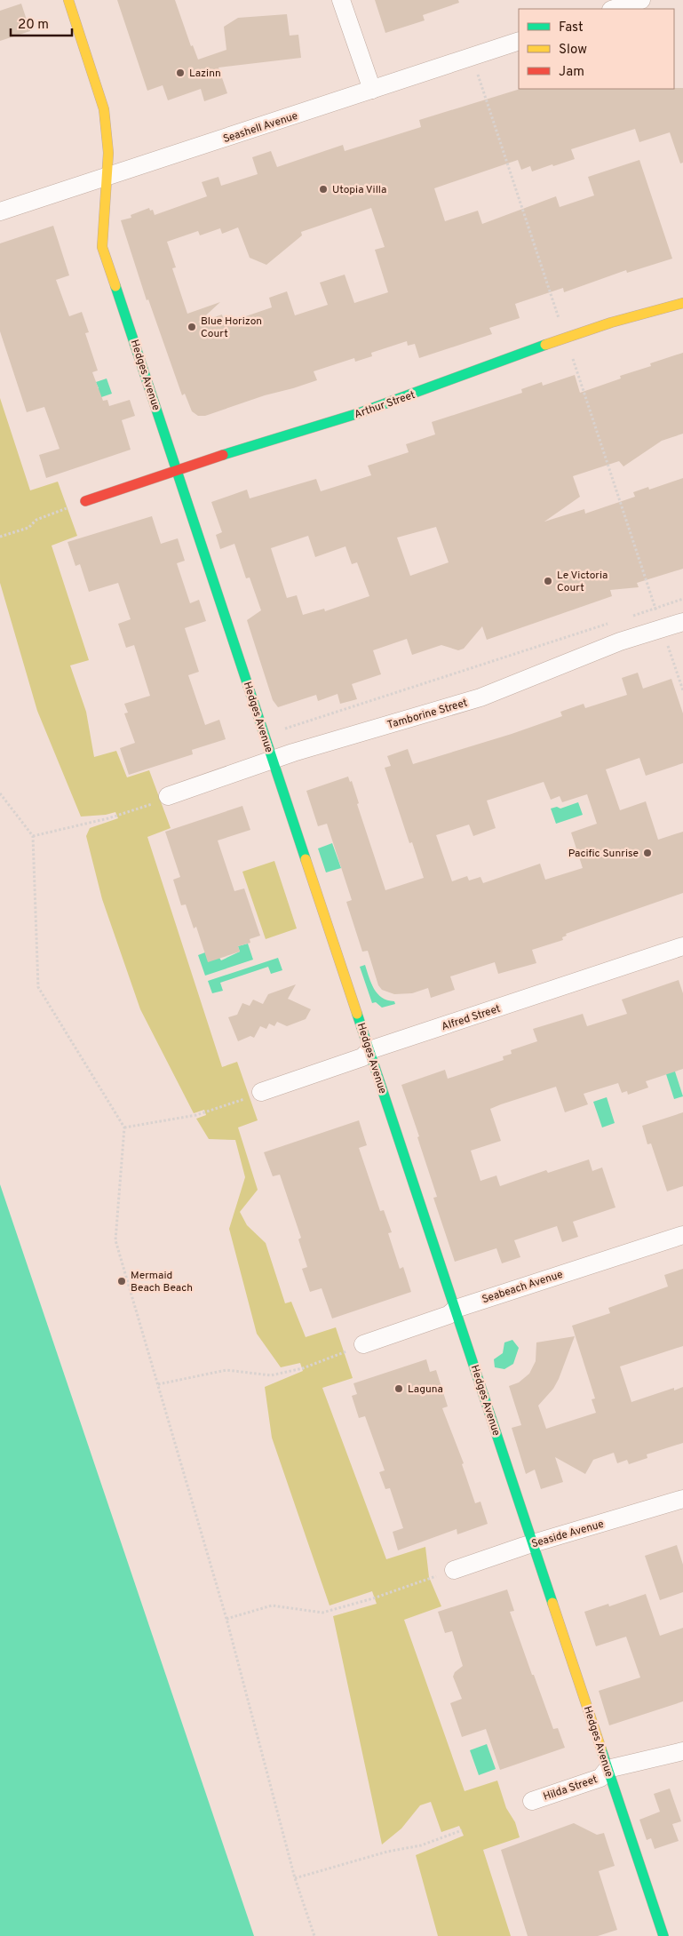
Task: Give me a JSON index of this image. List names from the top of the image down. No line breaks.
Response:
{"streets":{"street":["Seashell Avenue","Hedges Avenue","Arthur Street","Tamborine Street","Alfred Street","Seabeach Avenue","Seaside Avenue","Hilda Street"]},"crossings":[["Seashell Avenue","Hedges Avenue"],["Hedges Avenue","Arthur Street"],["Hedges Avenue","Tamborine Street"],["Hedges Avenue","Alfred Street"],["Hedges Avenue","Seabeach Avenue"],["Hedges Avenue","Seaside Avenue"],["Hedges Avenue","Hilda Street"]],"places":["Lazinn","Utopia Villa","Blue Horizon Court","Le Victoria Court","Pacific Sunrise","Mermaid Beach Beach","Laguna"],"legend":["Fast","Slow","Jam"],"scale_bar":"20 m"}
